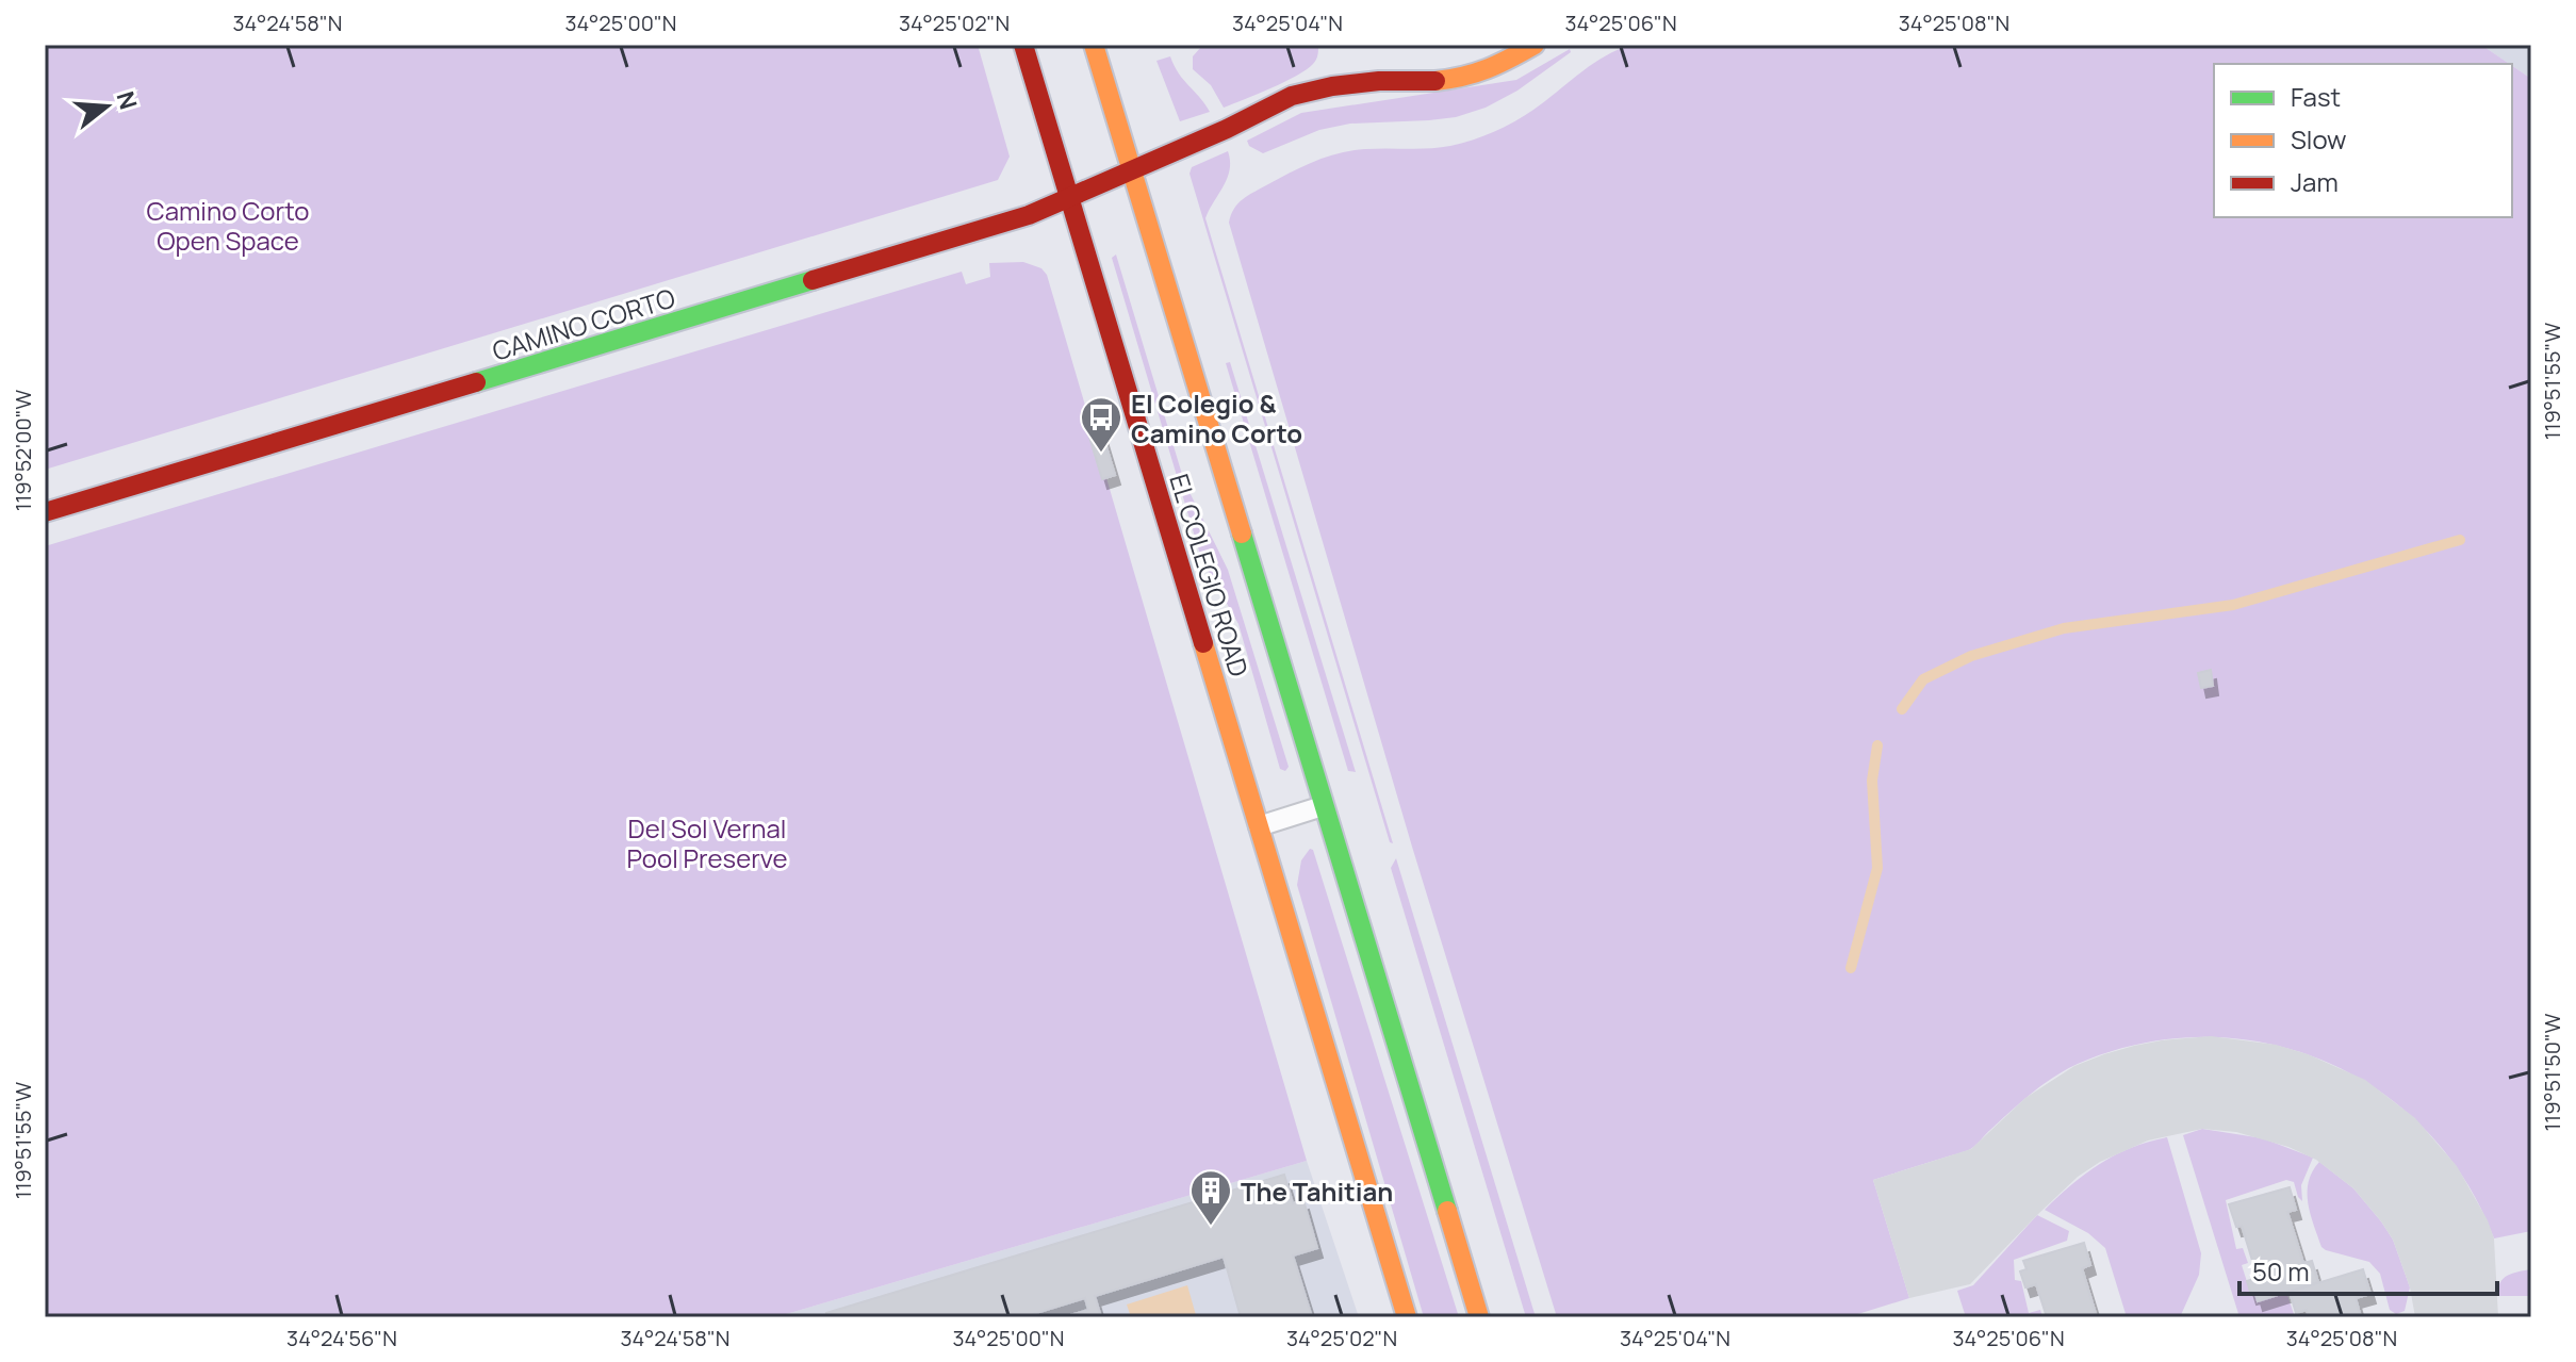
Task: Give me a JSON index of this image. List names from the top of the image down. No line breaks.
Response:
{"streets":{"main road":["CAMINO CORTO","EL COLEGIO ROAD"]},"crossings":[["CAMINO CORTO","EL COLEGIO ROAD"]],"parks":["Camino Corto Open Space","Del Sol Vernal Pool Preserve"],"places":{"bus stop":["El Colegio & Camino Corto"],"building":["The Tahitian"]},"legend":["Fast","Slow","Jam"],"scale_bar":"50 m","north":"right","coordinates":["34°24'58\"N","34°25'00\"N","34°25'02\"N","34°25'04\"N","34°25'06\"N","34°25'08\"N","119°51'55\"W","119°52'00\"W","119°51'50\"W","34°24'56\"N"]}
